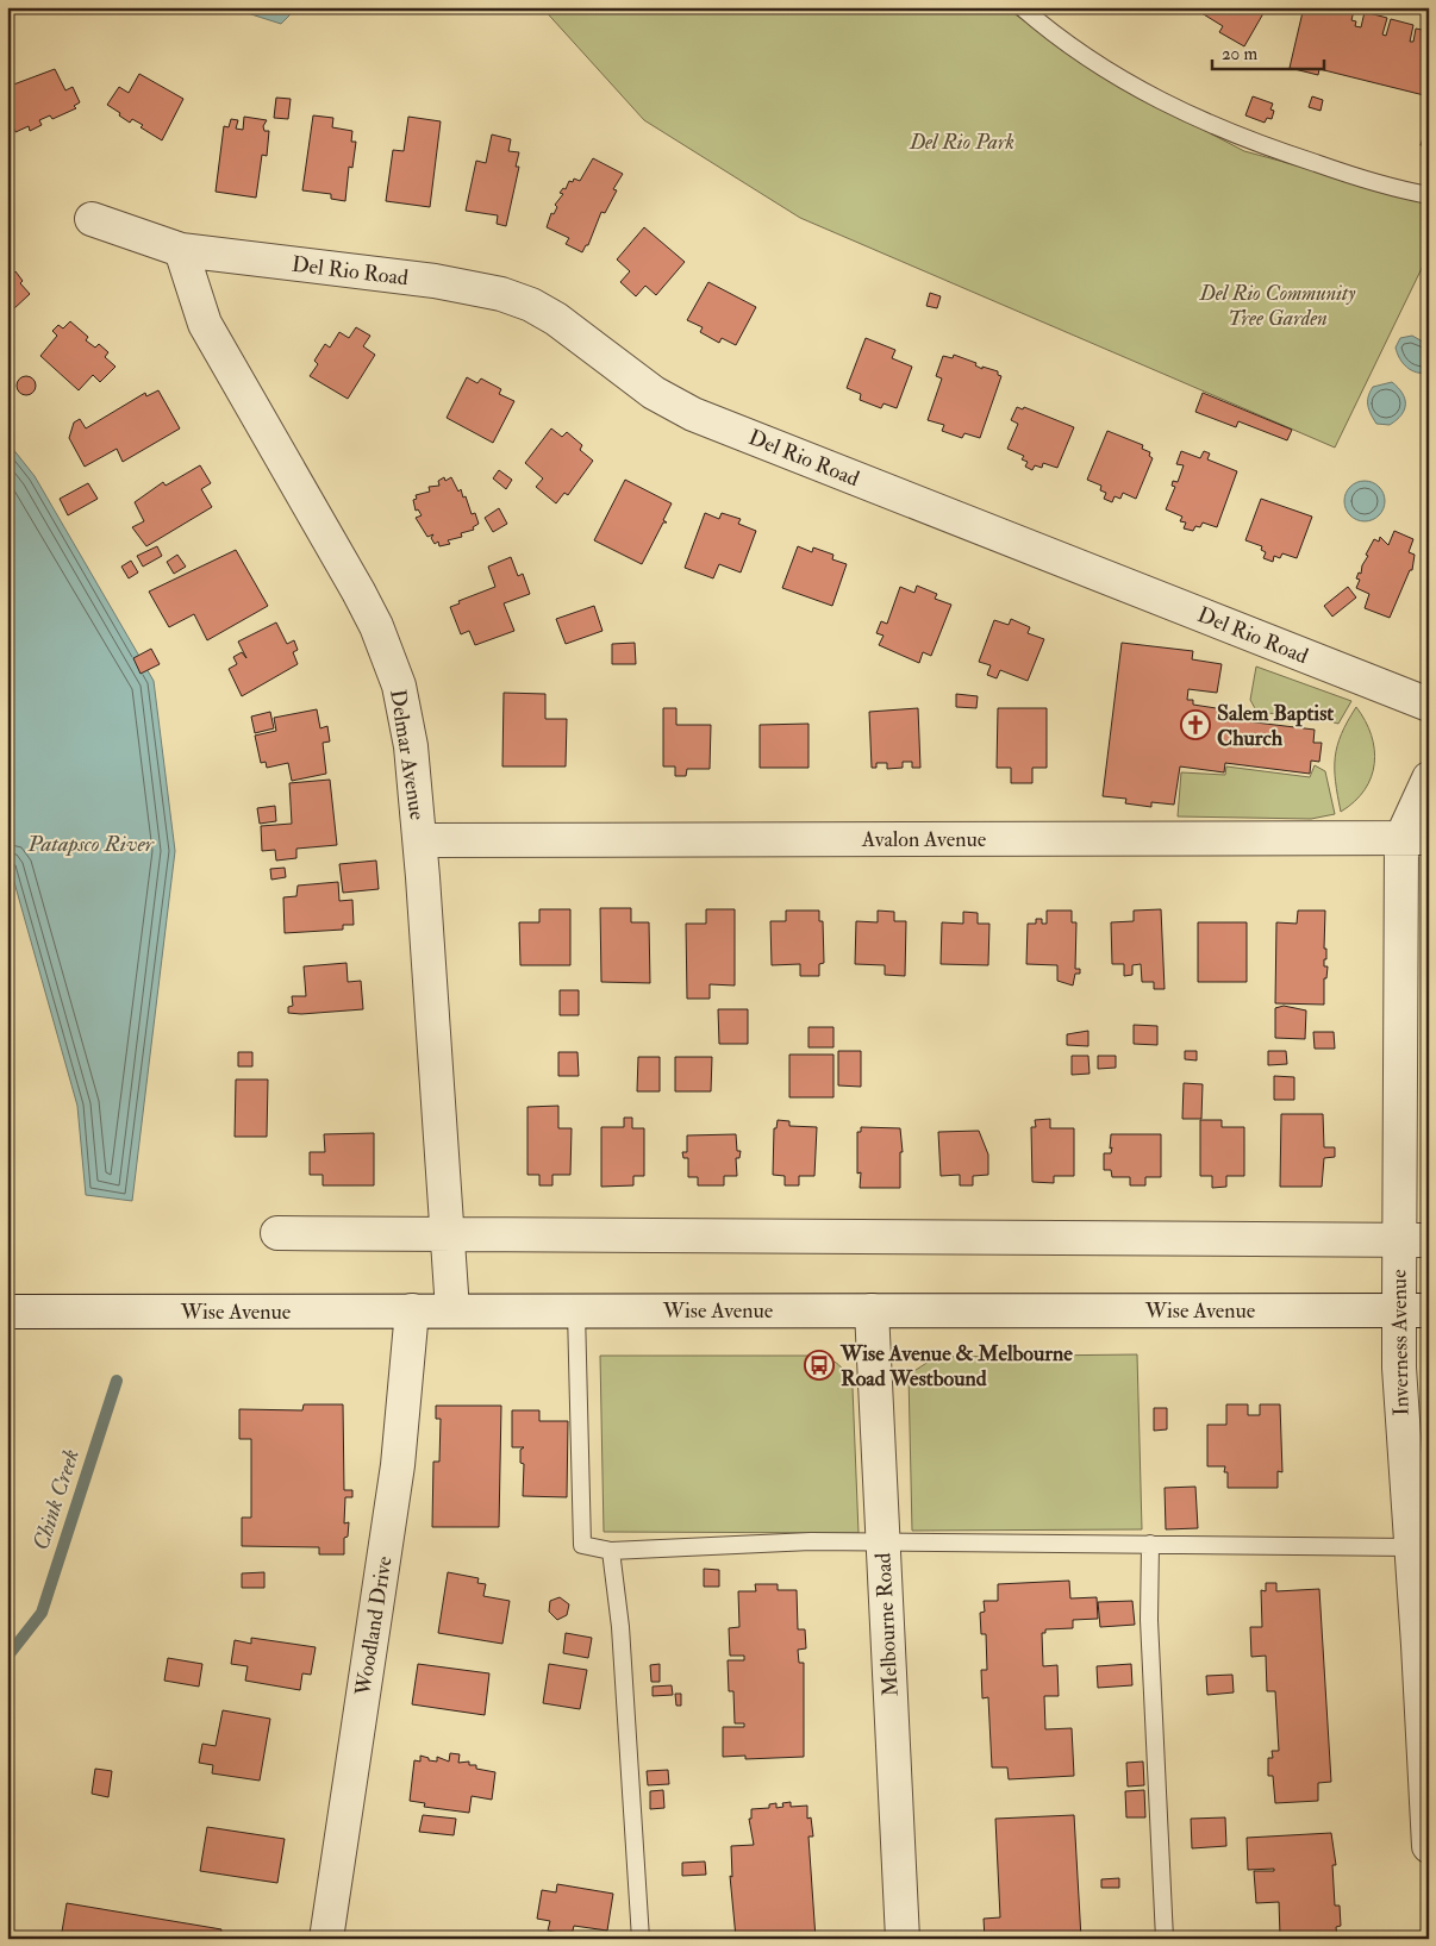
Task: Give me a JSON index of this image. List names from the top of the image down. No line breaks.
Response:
{"streets":{"street":["Del Rio Road","Delmar Avenue","Avalon Avenue","Wise Avenue","Inverness Avenue","Melbourne Road","Woodland Drive"]},"crossings":[["Del Rio Road","Delmar Avenue"],["Delmar Avenue","Avalon Avenue"],["Delmar Avenue","Wise Avenue"],["Avalon Avenue","Inverness Avenue"],["Wise Avenue","Inverness Avenue"],["Wise Avenue","Melbourne Road"],["Wise Avenue","Woodland Drive"]],"water":["Patapsco River","Chink Creek"],"parks":["Del Rio Park","Del Rio Community Tree Garden"],"places":{"church":["Salem Baptist Church"],"bus stop":["Wise Avenue & Melbourne Road Westbound"]},"scale_bar":"20 m"}
